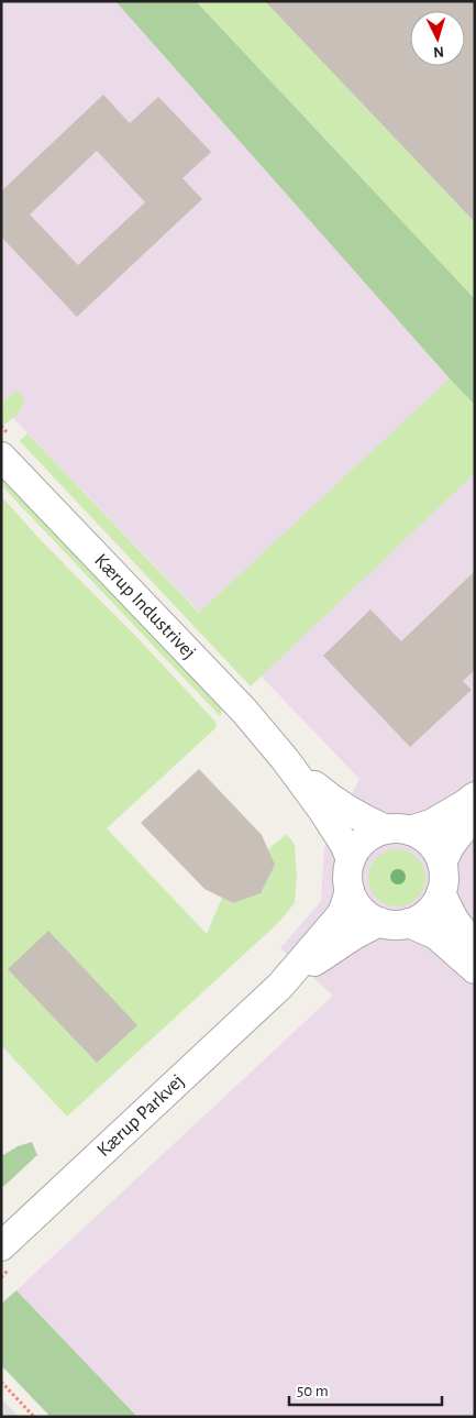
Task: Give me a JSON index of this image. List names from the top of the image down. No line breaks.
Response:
{"streets":{"street":["Kærup Industrivej","Kærup Parkvej"]},"crossings":[["Kærup Industrivej","Kærup Parkvej"]],"scale_bar":"50 m","north":"bottom"}
